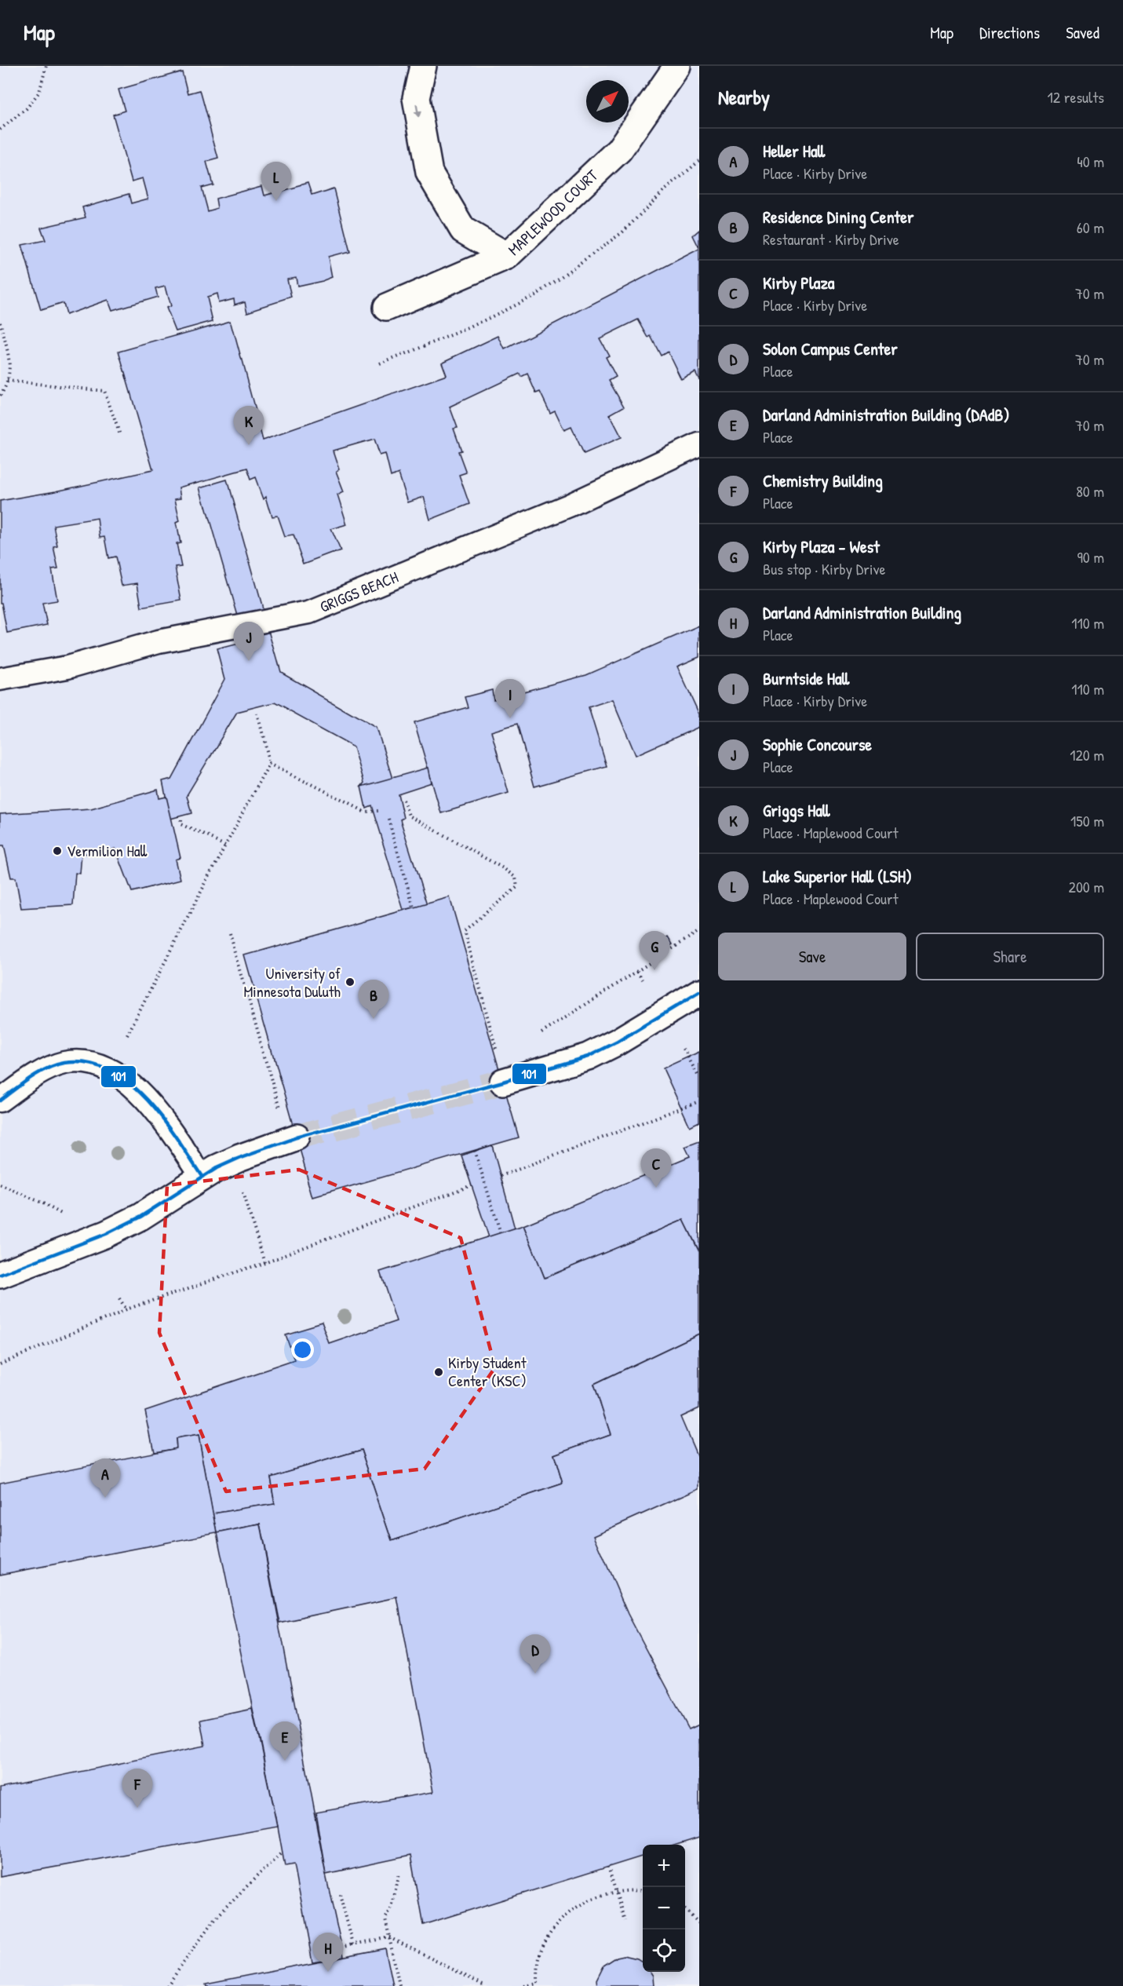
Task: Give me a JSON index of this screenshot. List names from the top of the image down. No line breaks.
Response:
{"streets":{"street":["MAPLEWOOD COURT"],"lane":["GRIGGS BEACH"]},"places":["Vermilion Hall","University of Minnesota Duluth","Kirby Student Center (KSC)"],"lines":["transit line 101"],"north":"top right","page":{"header":"Map","nav":["Map","Directions","Saved"],"heading":["Nearby","12 results"],"list":[{"mark":"A","name":"Heller Hall","note":"Place · Kirby Drive","value":"40 m"},{"mark":"B","name":"Residence Dining Center","note":"Restaurant · Kirby Drive","value":"60 m"},{"mark":"C","name":"Kirby Plaza","note":"Place · Kirby Drive","value":"70 m"},{"mark":"D","name":"Solon Campus Center","note":"Place","value":"70 m"},{"mark":"E","name":"Darland Administration Building (DAdB)","note":"Place","value":"70 m"},{"mark":"F","name":"Chemistry Building","note":"Place","value":"80 m"},{"mark":"G","name":"Kirby Plaza - West","note":"Bus stop · Kirby Drive","value":"90 m"},{"mark":"H","name":"Darland Administration Building","note":"Place","value":"110 m"},{"mark":"I","name":"Burntside Hall","note":"Place · Kirby Drive","value":"110 m"},{"mark":"J","name":"Sophie Concourse","note":"Place","value":"120 m"},{"mark":"K","name":"Griggs Hall","note":"Place · Maplewood Court","value":"150 m"},{"mark":"L","name":"Lake Superior Hall (LSH)","note":"Place · Maplewood Court","value":"200 m"}],"pins":["L","K","J","I","G","B","C","A","D","E","F","H"],"buttons":["Save","Share"],"map_buttons":["+","−"]}}
